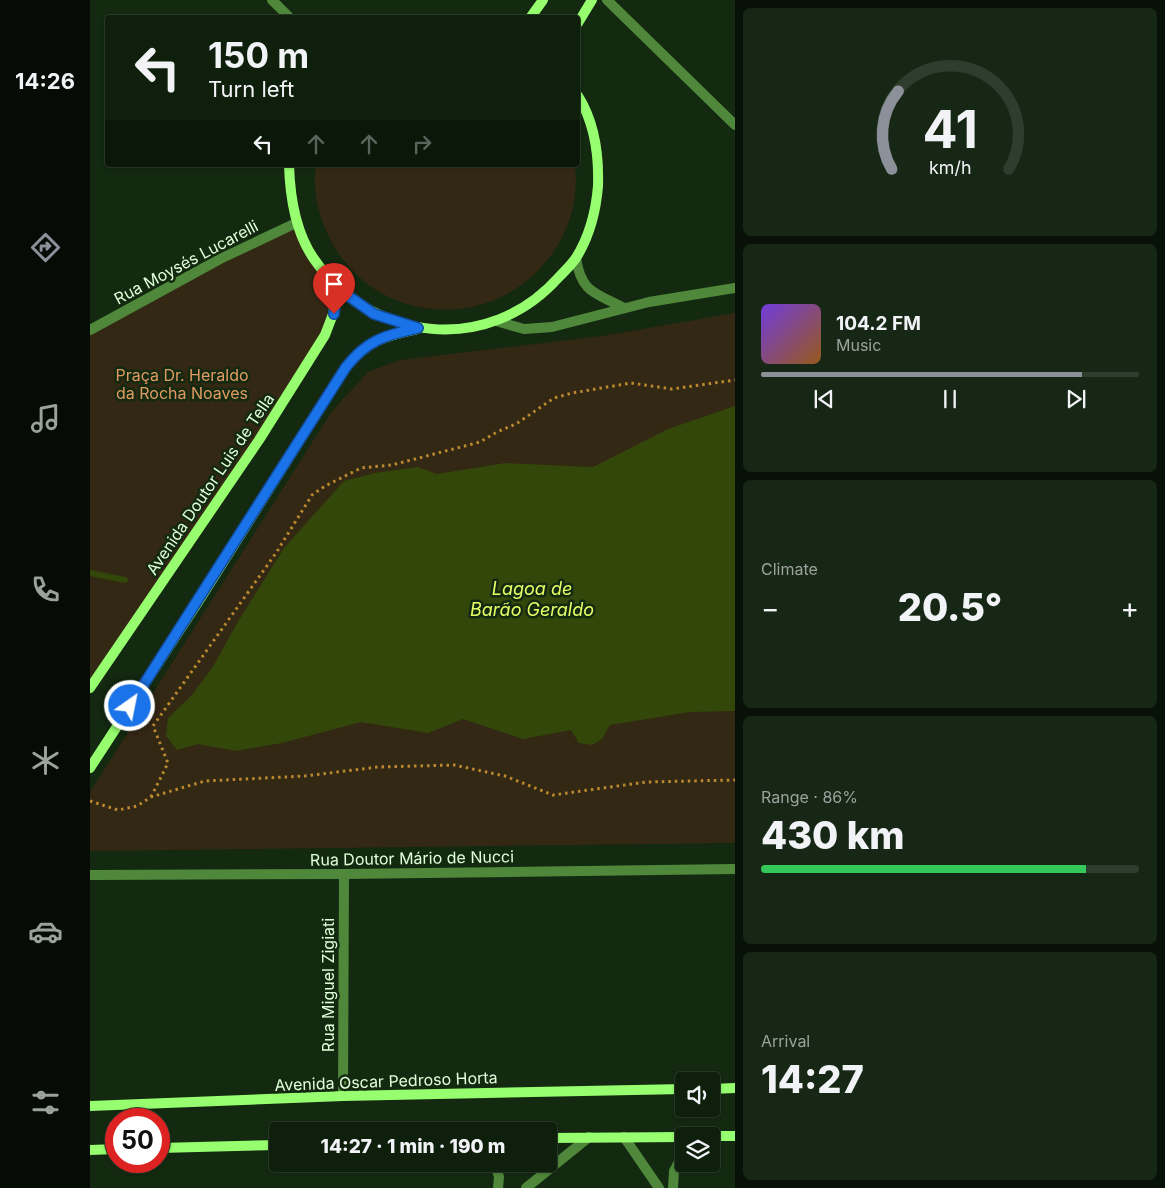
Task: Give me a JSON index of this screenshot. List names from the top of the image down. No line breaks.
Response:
{"streets":{"main road":["Avenida Doutor Luis de Tella","Avenida Oscar Pedroso Horta"],"street":["Rua Moysés Lucarelli","Rua Doutor Mário de Nucci","Rua Miguel Zigiati"]},"crossings":[["Rua Doutor Mário de Nucci","Rua Miguel Zigiati"],["Rua Miguel Zigiati","Avenida Oscar Pedroso Horta"]],"water":["Lagoa de Barão Geraldo"],"parks":["Praça Dr. Heraldo da Rocha Noaves"],"page":{"tabs":"14:26","turn":["150 m","Turn left"],"song":["104.2 FM","Music"],"tile":["Climate",["Range · 86%","430 km"],["Arrival","14:27"]],"heat":["−","20.5°","+"],"limit":"50","trip":"14:27 · 1 min · 190 m","gauge":["41","km/h"]}}
